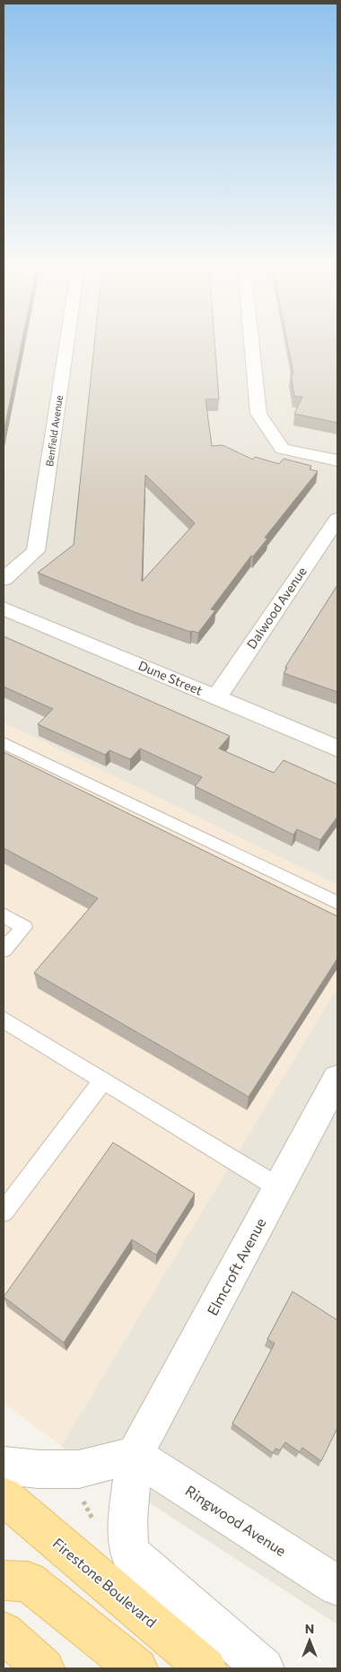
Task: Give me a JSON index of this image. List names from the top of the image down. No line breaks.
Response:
{"streets":{"main road":["Firestone Boulevard"],"street":["Benfield Avenue","Dalwood Avenue","Dune Street","Elmcroft Avenue","Ringwood Avenue"]},"crossings":[["Dalwood Avenue","Dune Street"],["Elmcroft Avenue","Ringwood Avenue"]],"north":"top"}
